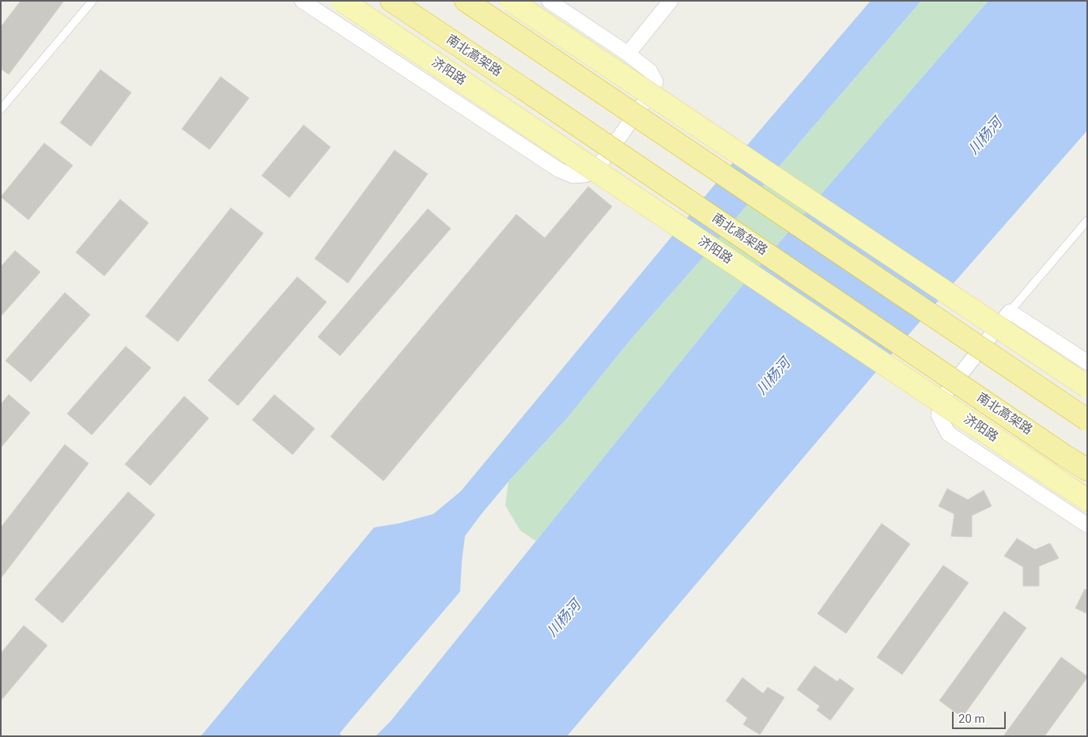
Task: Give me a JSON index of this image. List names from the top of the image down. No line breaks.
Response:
{"streets":{"highway":["南北高架路"],"main road":["济阳路"]},"water":["川杨河"],"scale_bar":"20 m"}
